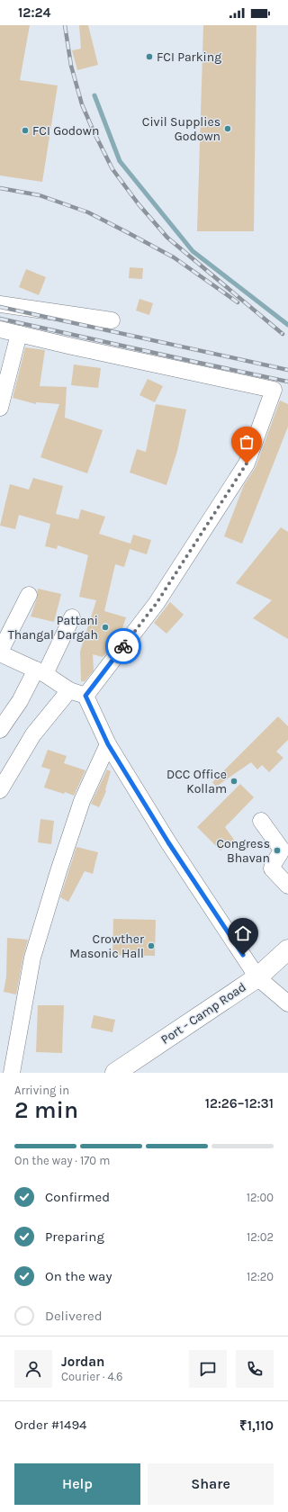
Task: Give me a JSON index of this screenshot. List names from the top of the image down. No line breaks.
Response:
{"streets":{"main road":["Port - Camp Road"]},"places":["FCI Parking","Civil Supplies Godown","FCI Godown","Pattani Thangal Dargah","DCC Office Kollam","Congress Bhavan","Crowther Masonic Hall"],"page":{"status":"12:24","heading":["2 min","Arriving in","12:26–12:31"],"panel":["Jordan","Courier · 4.6","Order #1494","₹1,110"],"bar":"On the way · 170 m","list":[["Confirmed","12:00"],["Preparing","12:02"],["On the way","12:20"],"Delivered"],"buttons":["Help","Share"]}}
